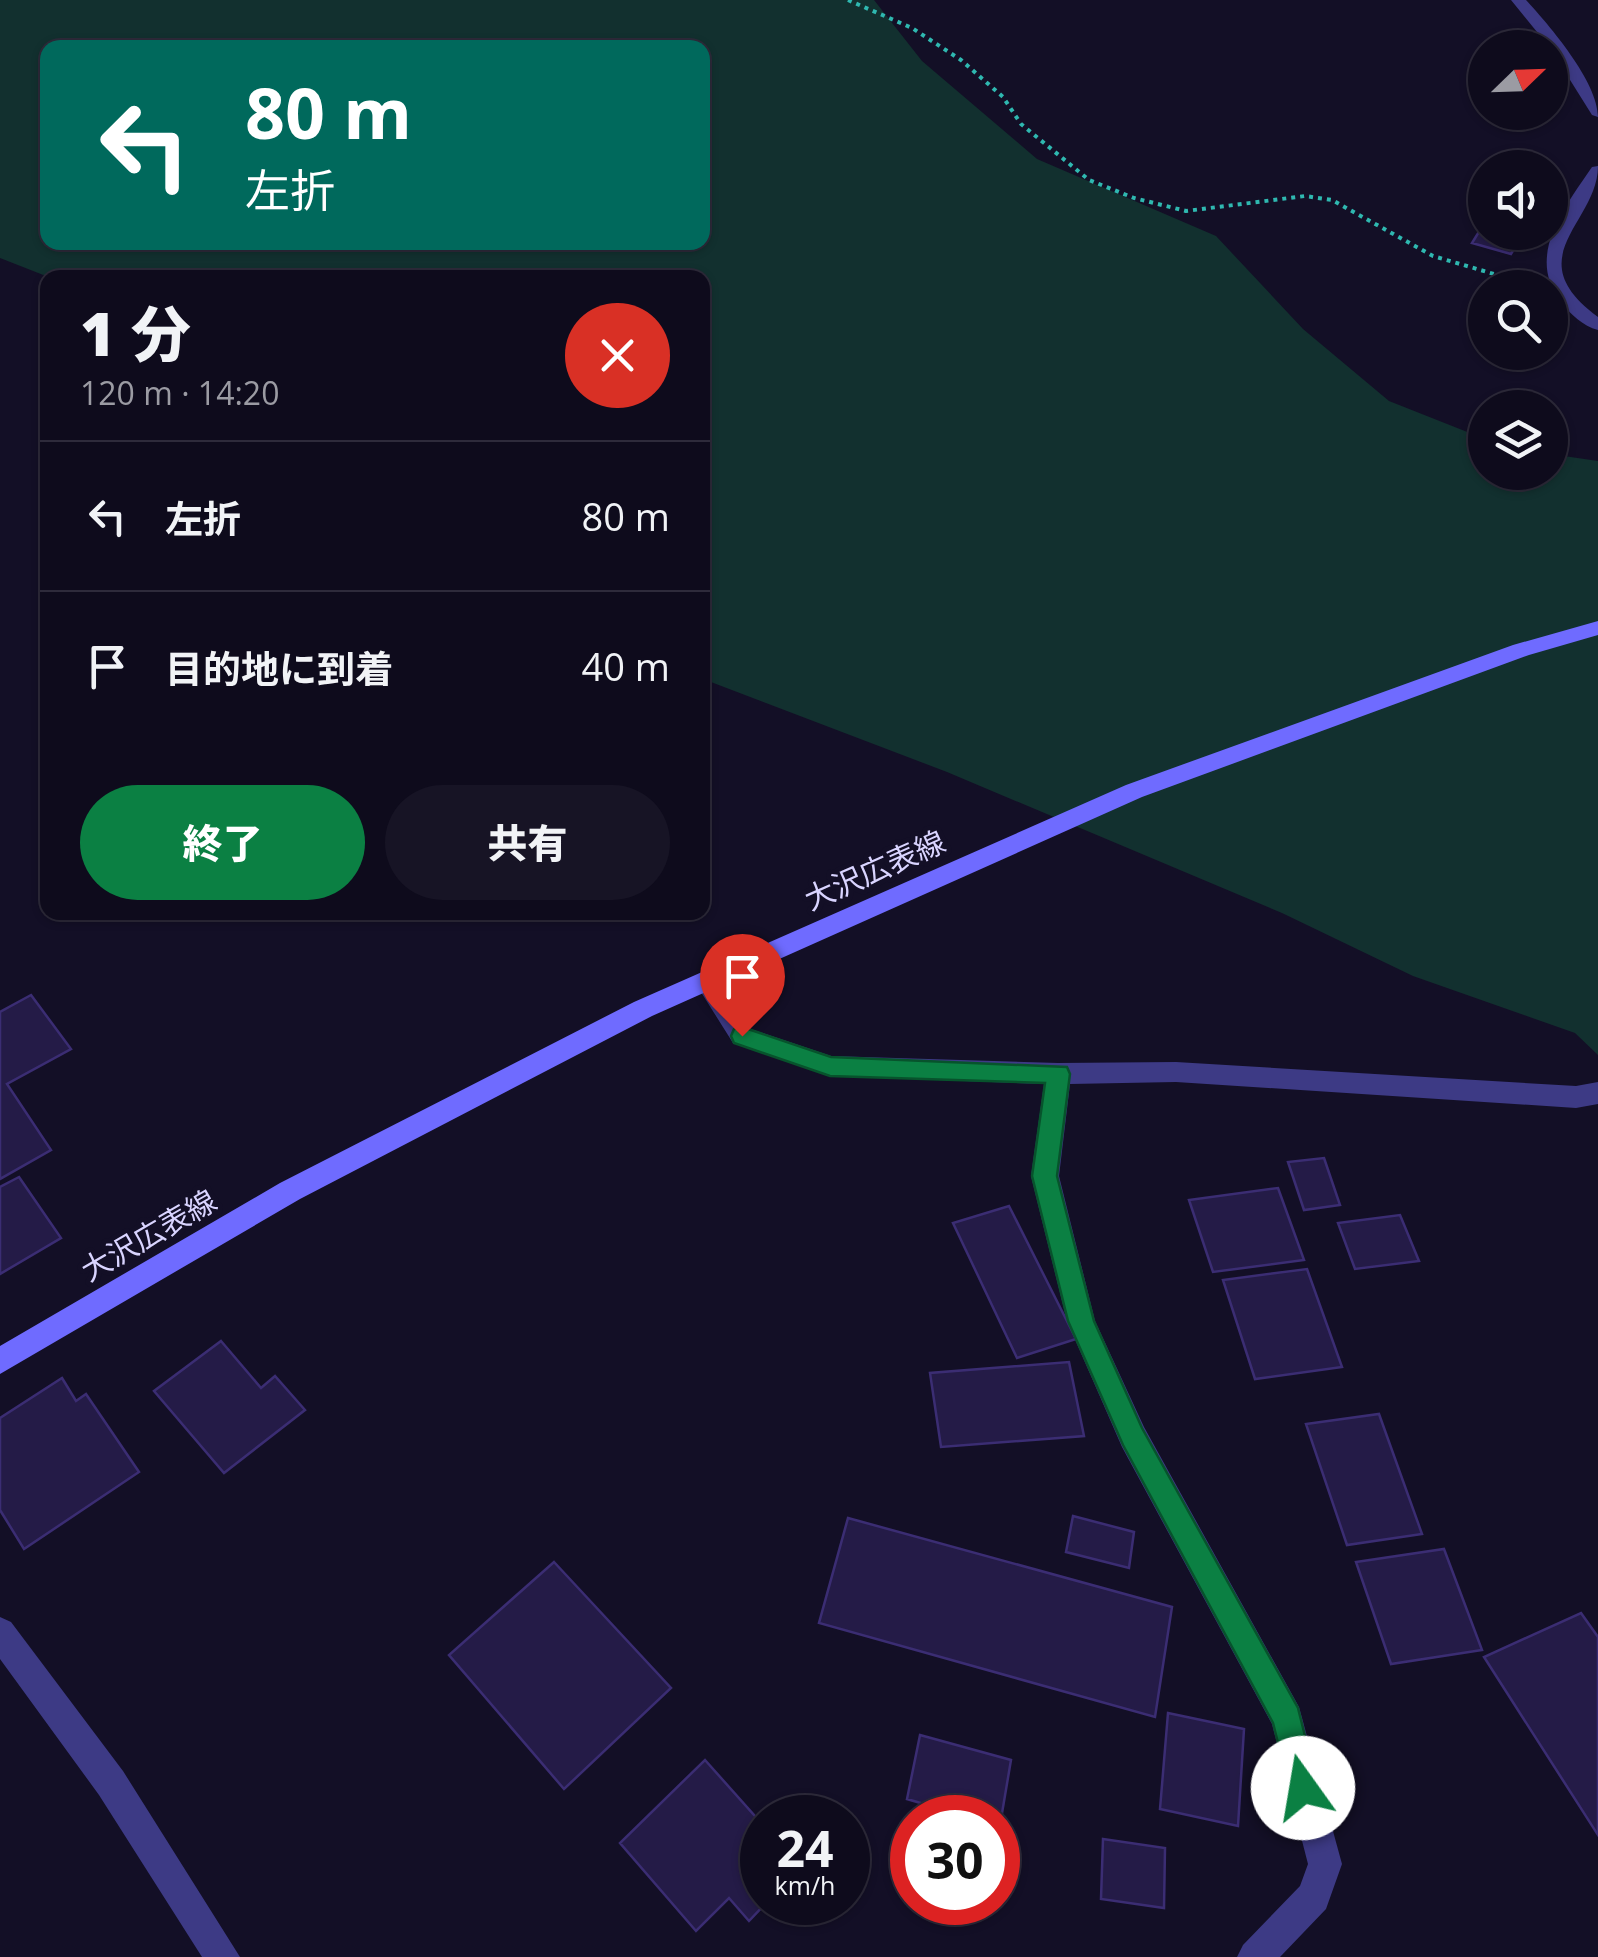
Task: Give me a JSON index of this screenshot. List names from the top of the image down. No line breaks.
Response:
{"streets":{"main road":["大沢広表線"]},"north":"top right","page":{"turn":["80 m","左折"],"heading":["1 分","120 m · 14:20"],"list":[{"name":"左折","value":"80 m"},{"name":"目的地に到着","value":"40 m"}],"buttons":["終了","共有"],"speed":"24 km/h","limit":"30"}}
